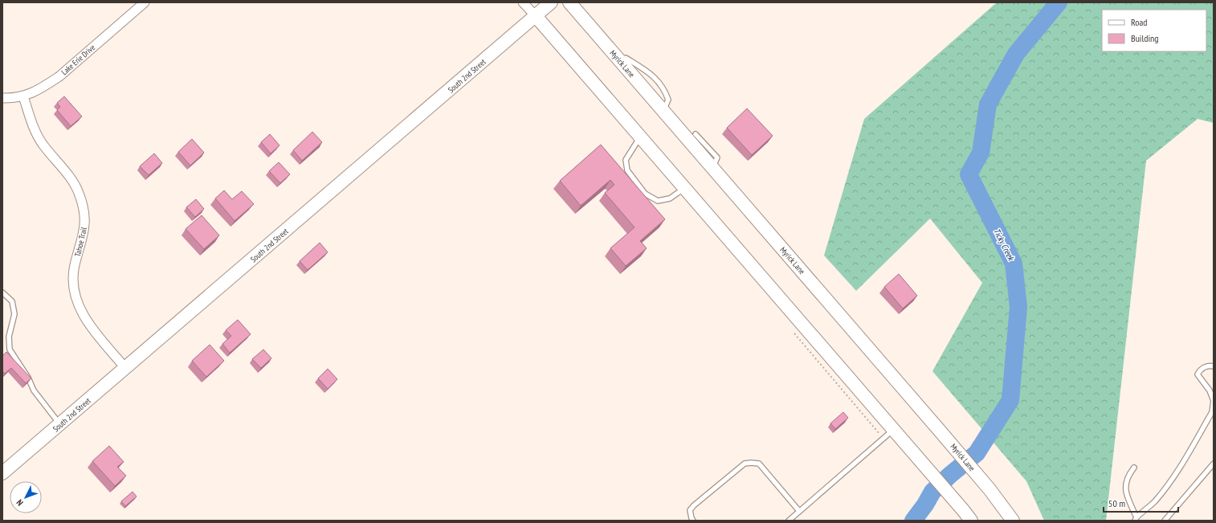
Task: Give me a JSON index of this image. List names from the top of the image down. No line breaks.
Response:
{"streets":{"street":["Lake Erie Drive","Myrick Lane","South 2nd Street","Tahoe Trail"]},"crossings":[["Lake Erie Drive","Tahoe Trail"],["South 2nd Street","Tahoe Trail"]],"water":["Ticky Creek"],"legend":["Road","Building"],"scale_bar":"50 m","north":"bottom left"}
